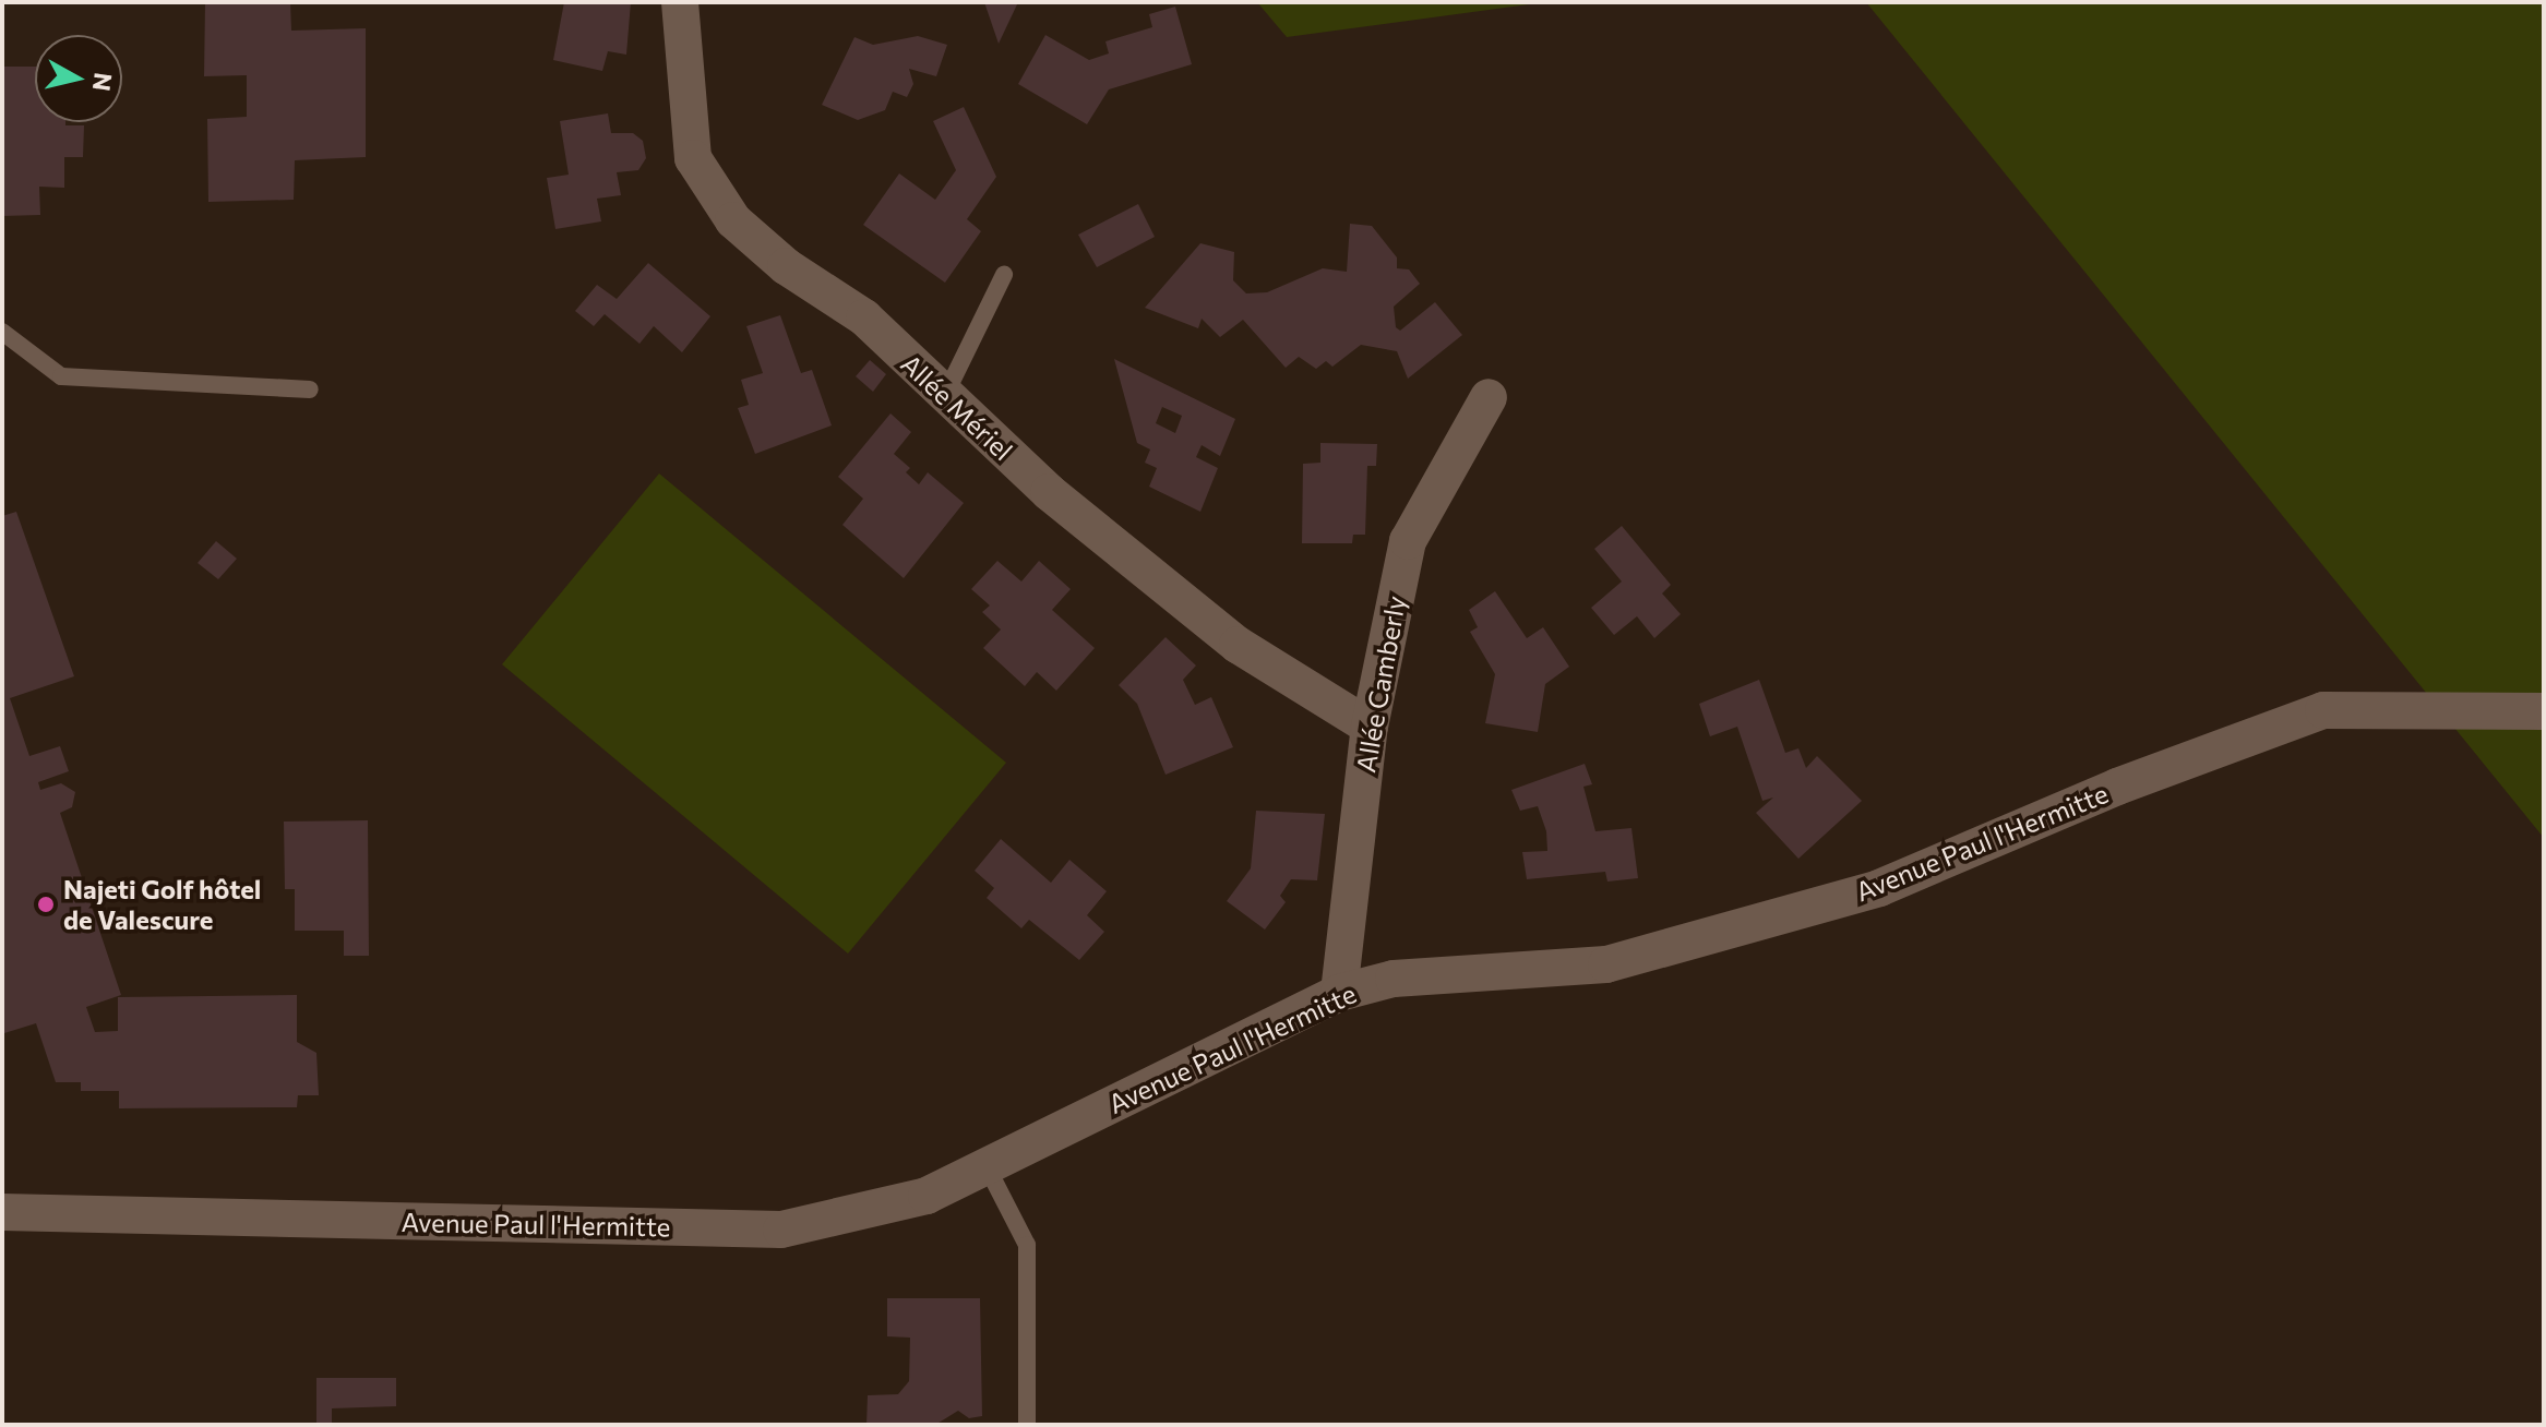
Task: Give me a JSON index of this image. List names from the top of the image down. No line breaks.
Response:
{"streets":{"street":["Allée Mériel","Allée Camberly","Avenue Paul l'Hermitte"]},"crossings":[["Allée Mériel","Allée Camberly"],["Allée Camberly","Avenue Paul l'Hermitte"]],"places":["Najeti Golf hôtel de Valescure"],"north":"right"}
